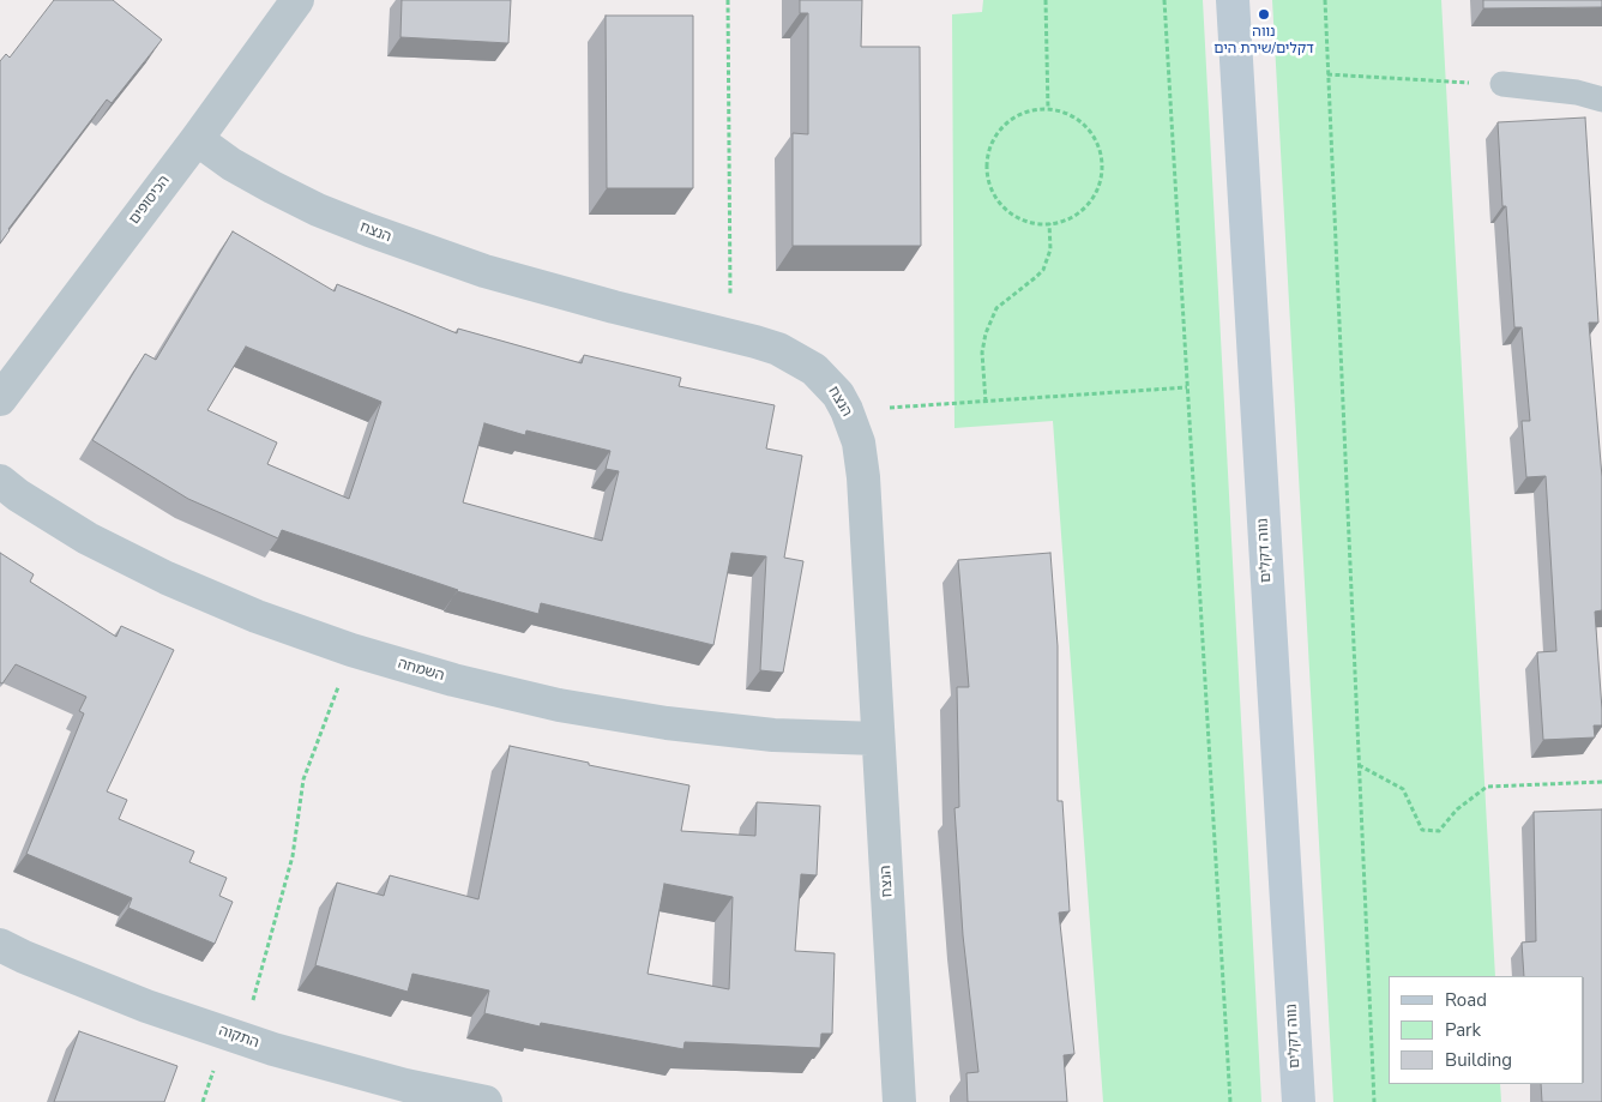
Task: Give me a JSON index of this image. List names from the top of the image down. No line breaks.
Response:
{"streets":{"street":["הכיסופים","הנצח","נווה דקלים","השמחה","התקוה"]},"crossings":[["הכיסופים","הנצח"],["הנצח","השמחה"]],"places":["נווה דקלים/שירת הים"],"legend":["Road","Park","Building"]}
